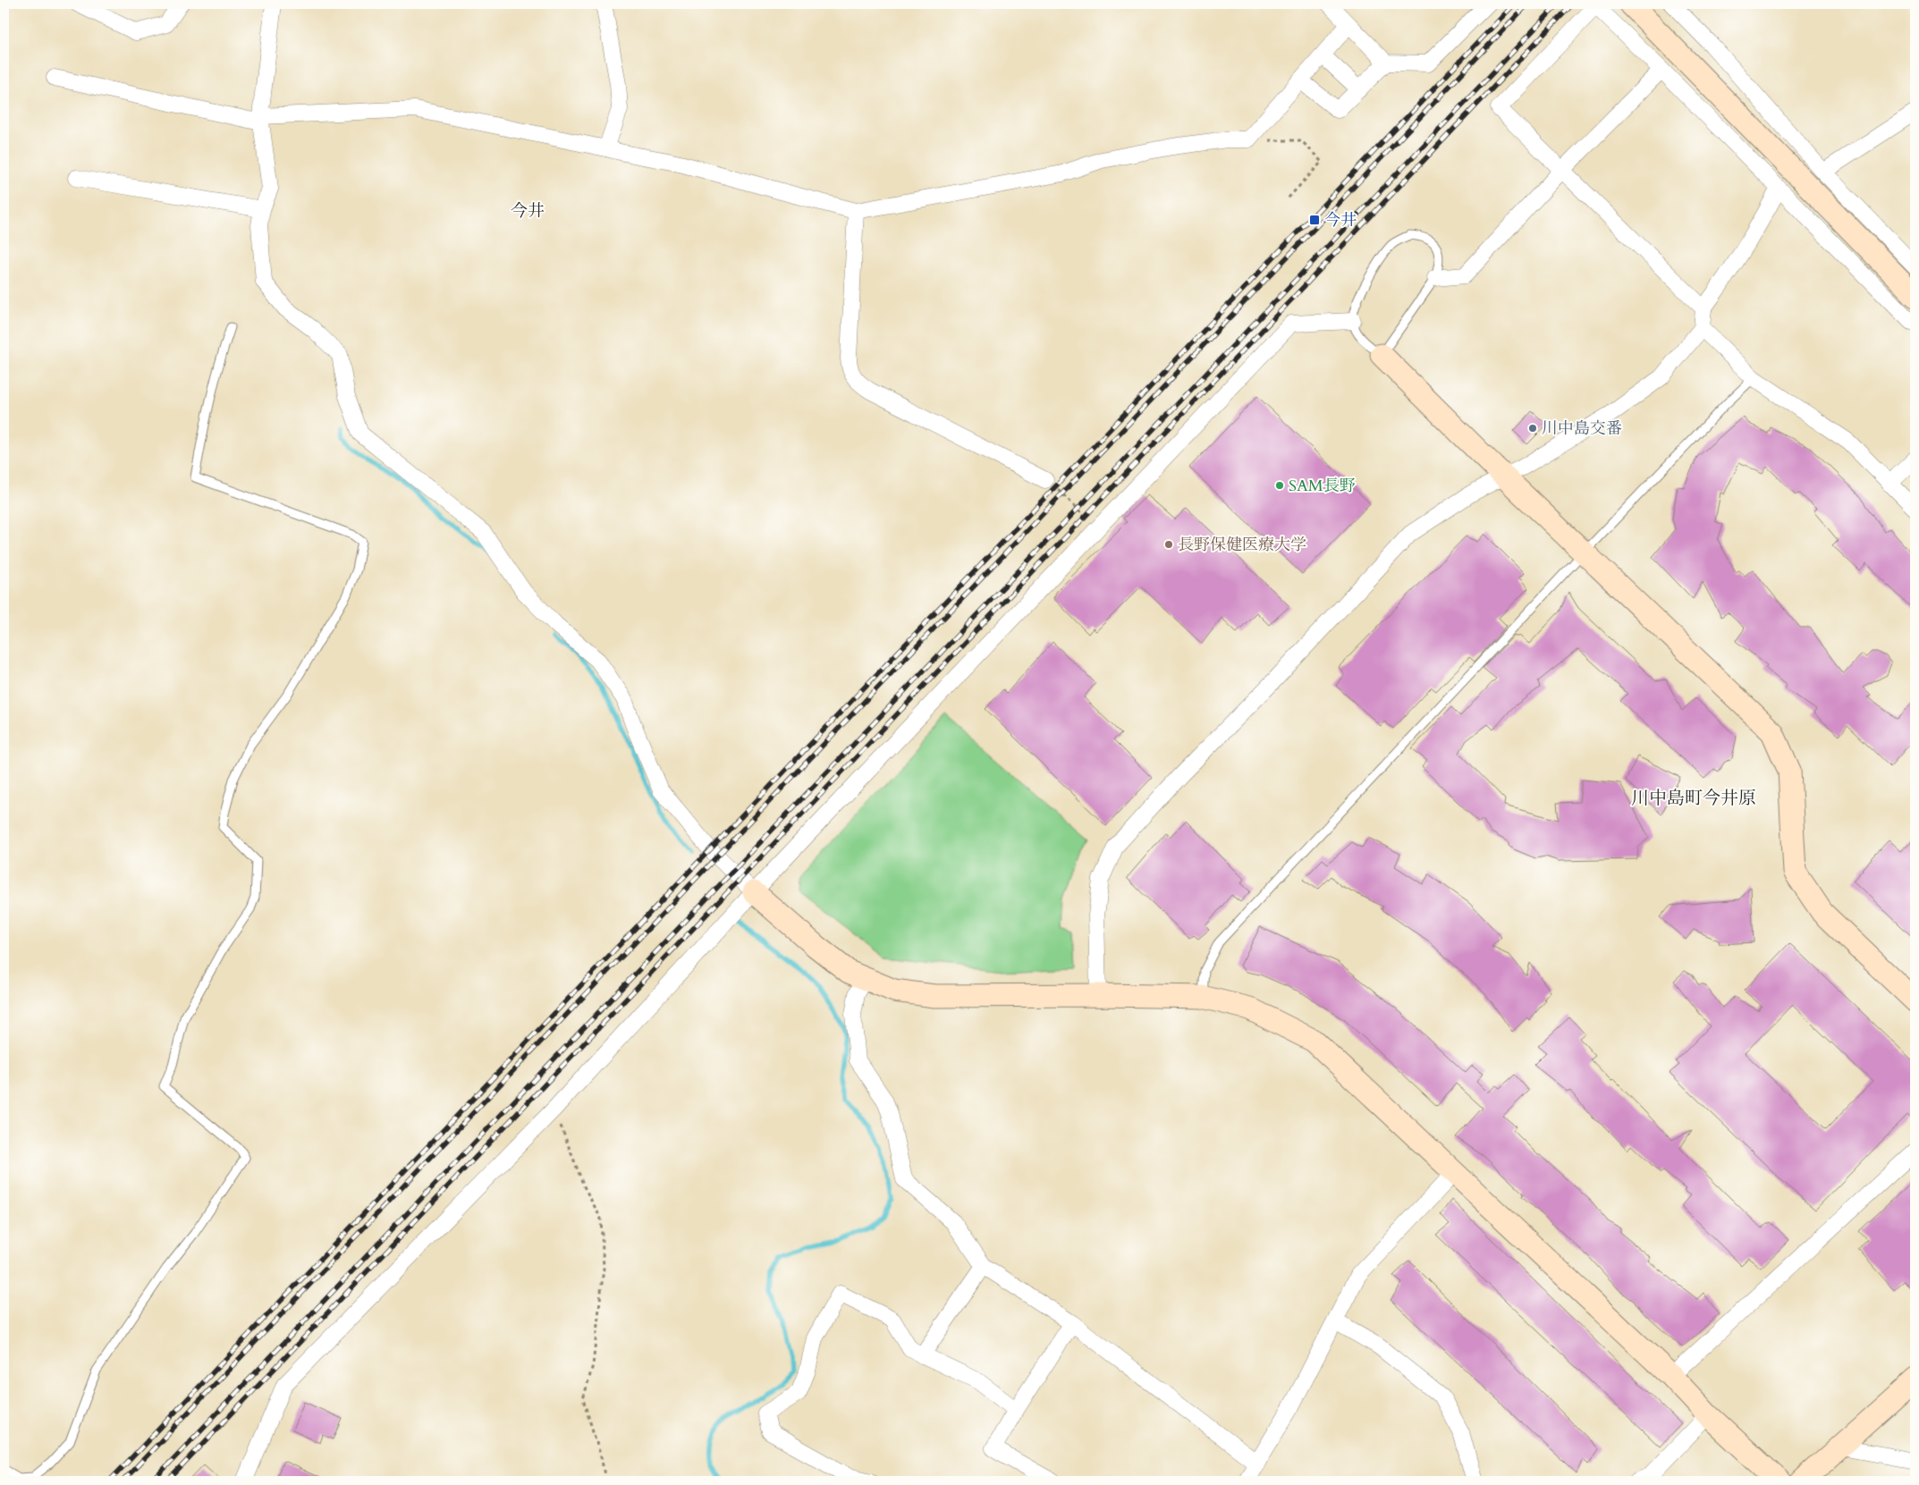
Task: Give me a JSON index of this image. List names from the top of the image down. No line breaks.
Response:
{"districts":["今井","川中島町今井原"],"places":{"transit":["今井"],"other":["川中島交番","SAM長野","長野保健医療大学"]}}
